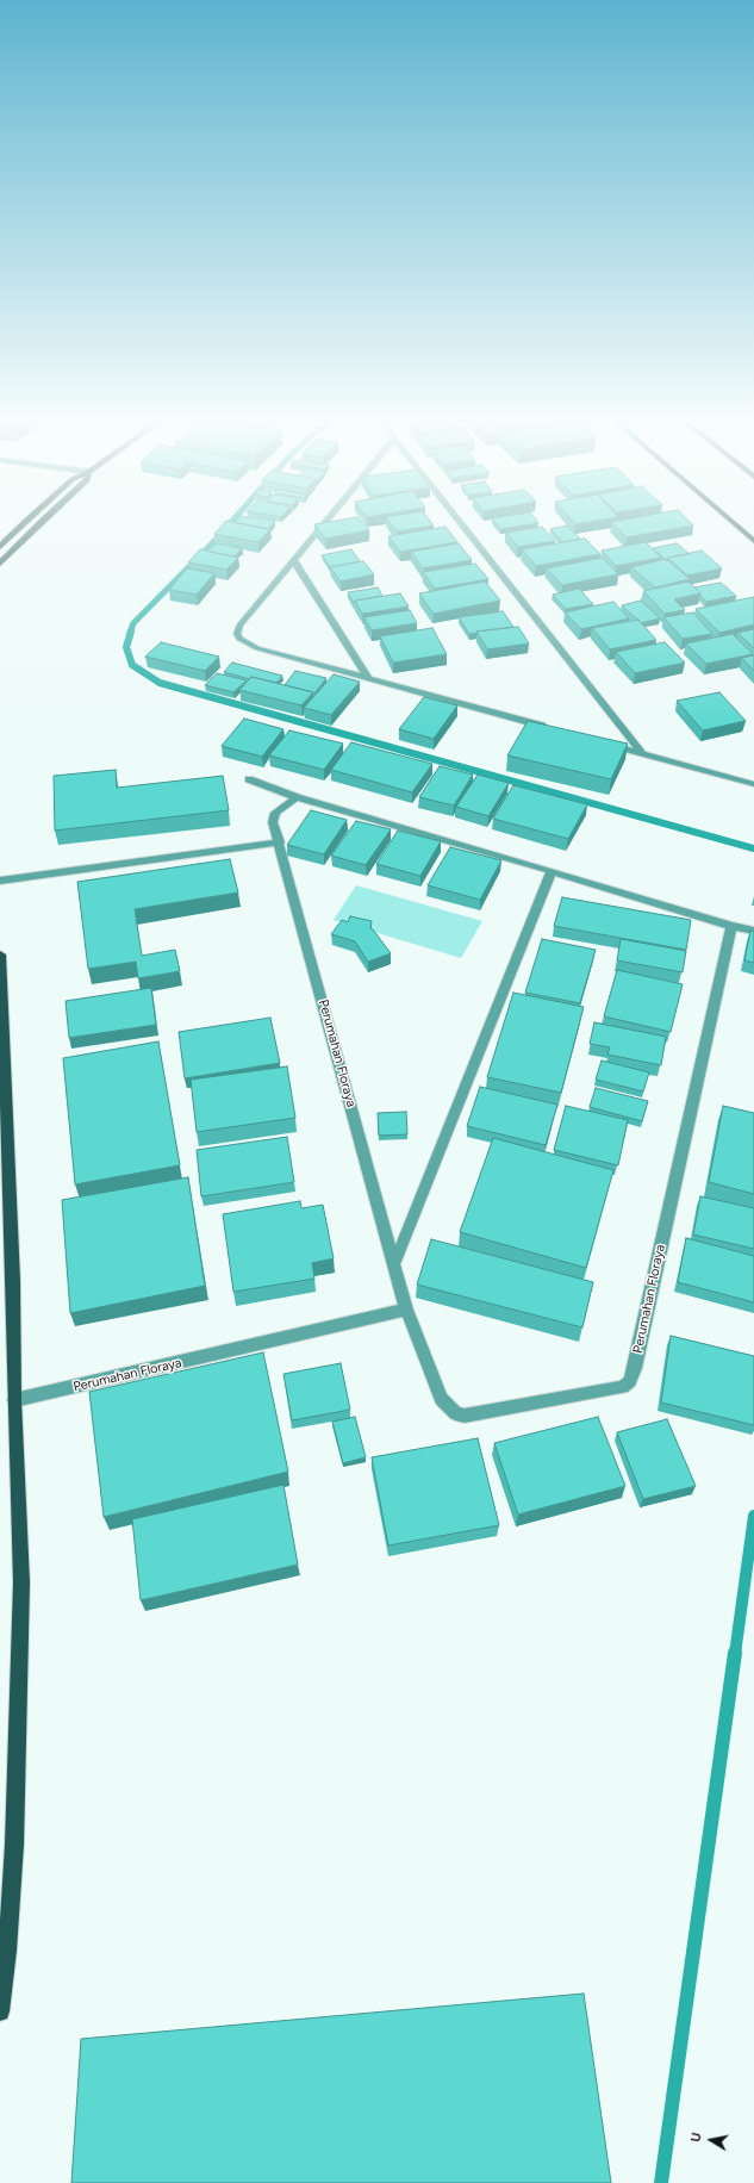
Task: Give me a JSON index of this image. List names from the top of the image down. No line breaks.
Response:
{"streets":{"street":["Perumahan Floraya"]},"north":"left"}
